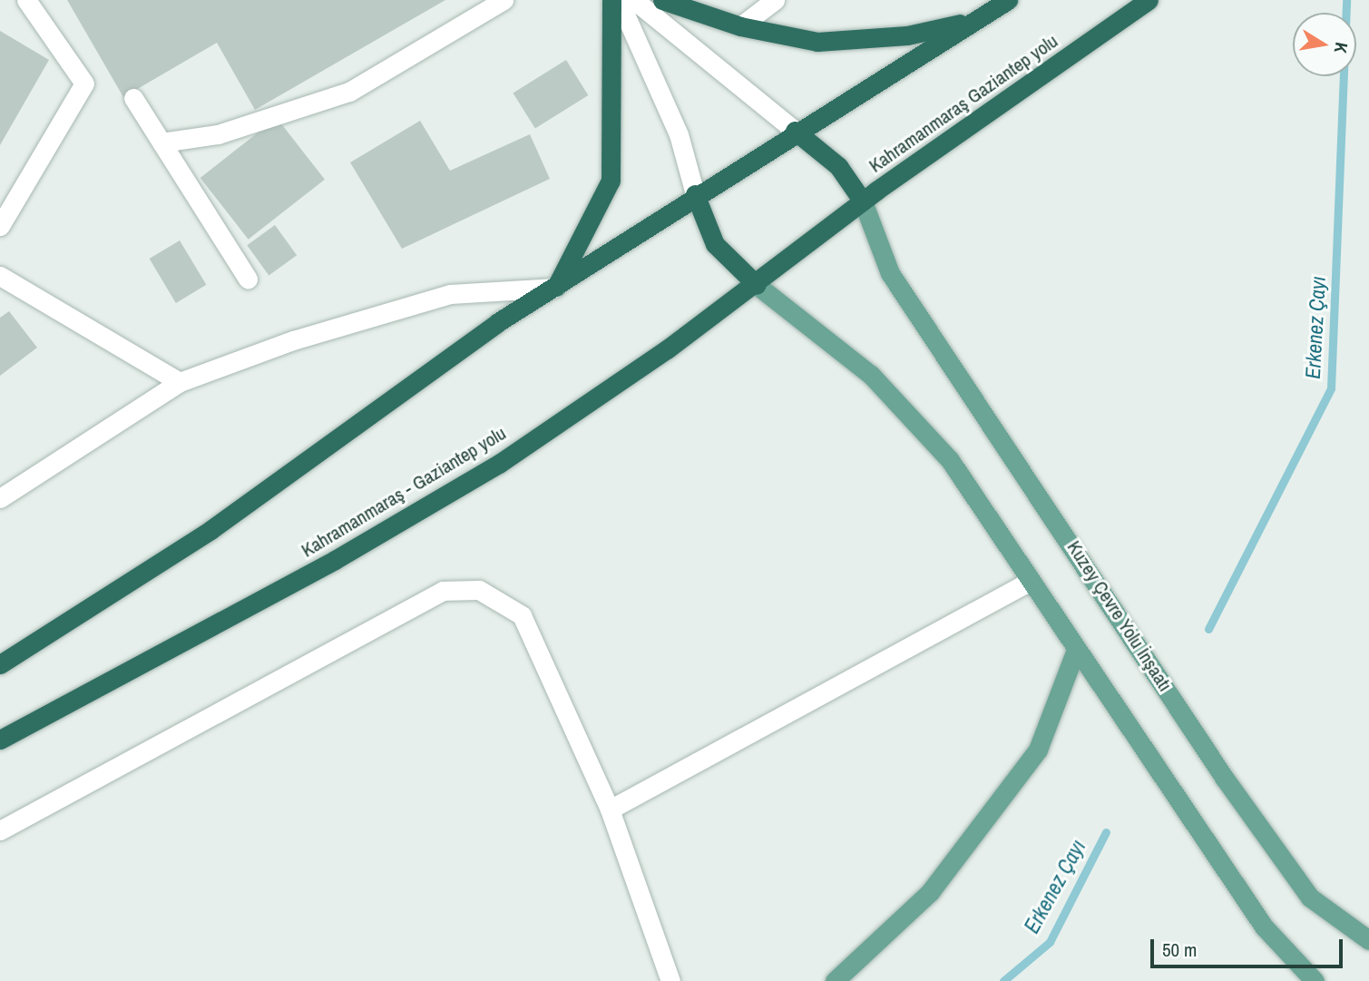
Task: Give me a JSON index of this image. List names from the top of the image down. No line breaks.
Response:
{"streets":{"highway":["Kahramanmaraş Gaziantep yolu","Kahramanmaraş - Gaziantep yolu"],"main road":["Kuzey Çevre Yolu İnşaatı"]},"crossings":[["Kahramanmaraş Gaziantep yolu","Kahramanmaraş - Gaziantep yolu"],["Kahramanmaraş Gaziantep yolu","Kuzey Çevre Yolu İnşaatı"]],"water":["Erkenez Çayı"],"scale_bar":"50 m","north":"right"}
